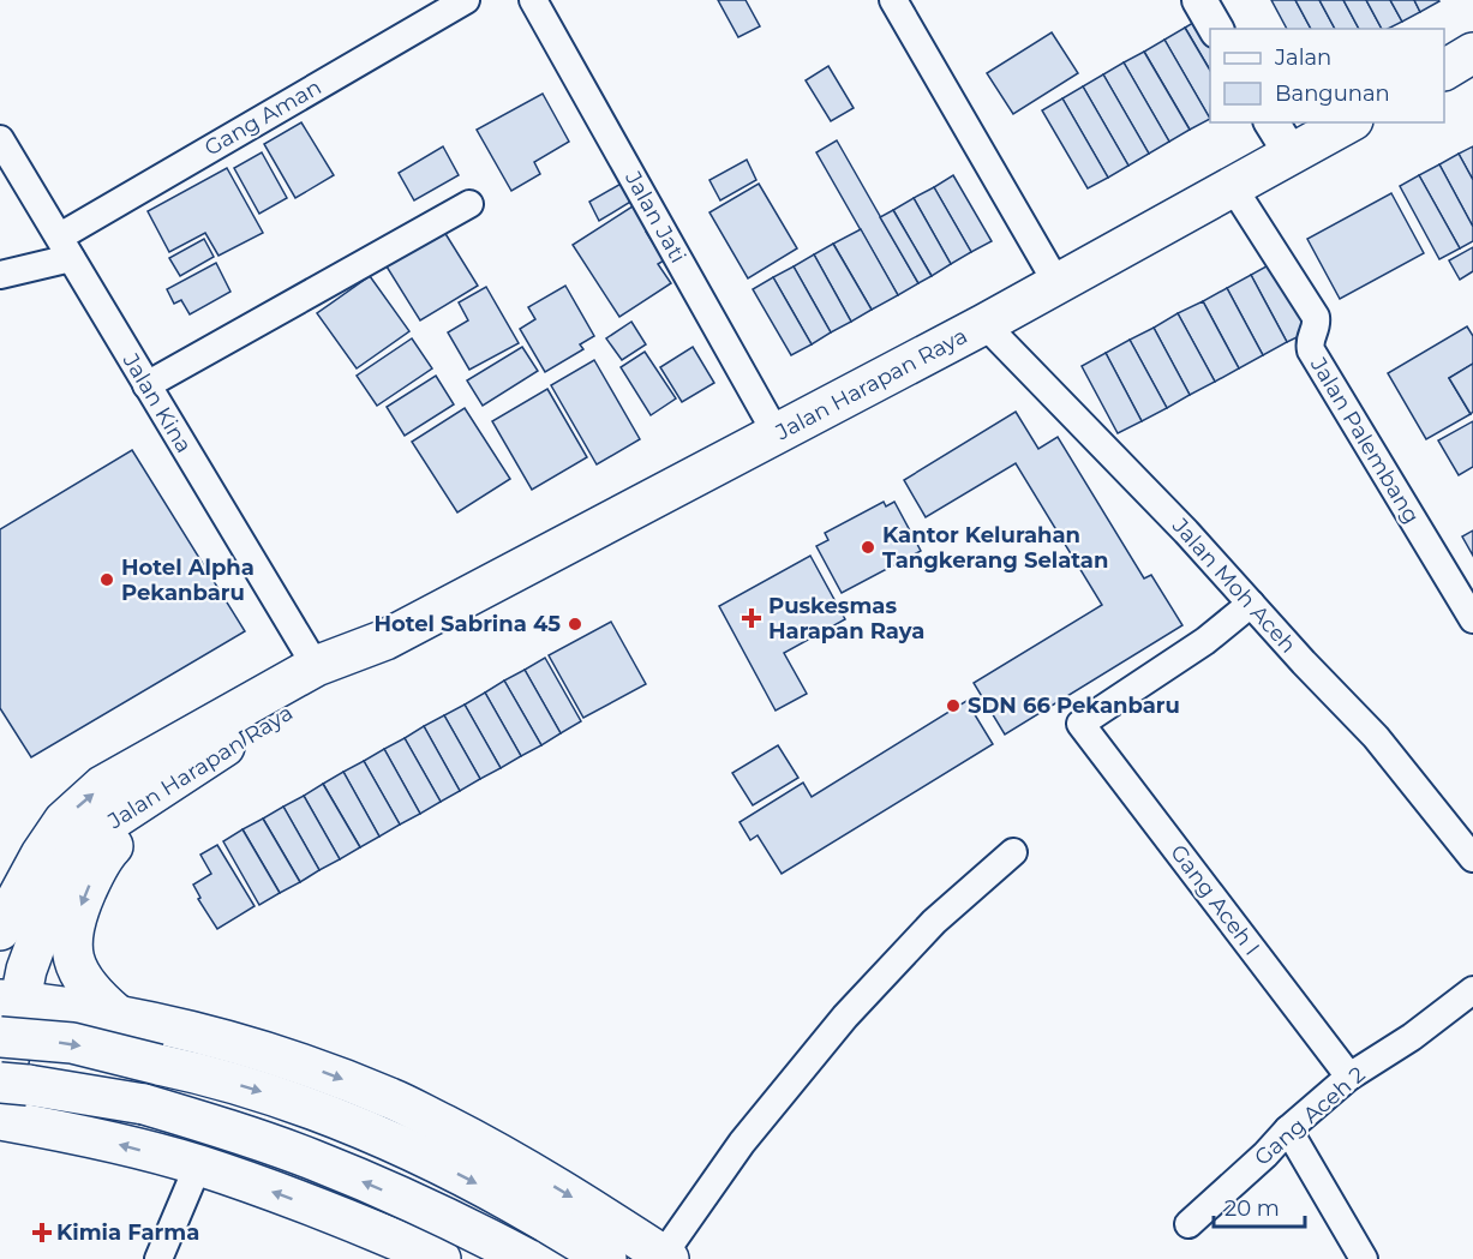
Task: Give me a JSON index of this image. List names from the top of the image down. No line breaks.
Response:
{"streets":{"main road":["Jalan Harapan Raya"],"street":["Gang Aman","Jalan Jati","Jalan Kina","Jalan Palembang","Jalan Moh Aceh","Gang Aceh I","Gang Aceh 2"]},"crossings":[["Gang Aman","Jalan Kina"],["Jalan Jati","Jalan Harapan Raya"],["Jalan Harapan Raya","Jalan Kina"],["Jalan Harapan Raya","Jalan Palembang"],["Jalan Harapan Raya","Jalan Moh Aceh"],["Jalan Moh Aceh","Gang Aceh I"],["Gang Aceh I","Gang Aceh 2"]],"places":{"other":["Kantor Kelurahan Tangkerang Selatan","Hotel Alpha Pekanbaru","Hotel Sabrina 45","SDN 66 Pekanbaru"],"health":["Puskesmas Harapan Raya","Kimia Farma"]},"legend":["Jalan","Bangunan"],"scale_bar":"20 m"}
